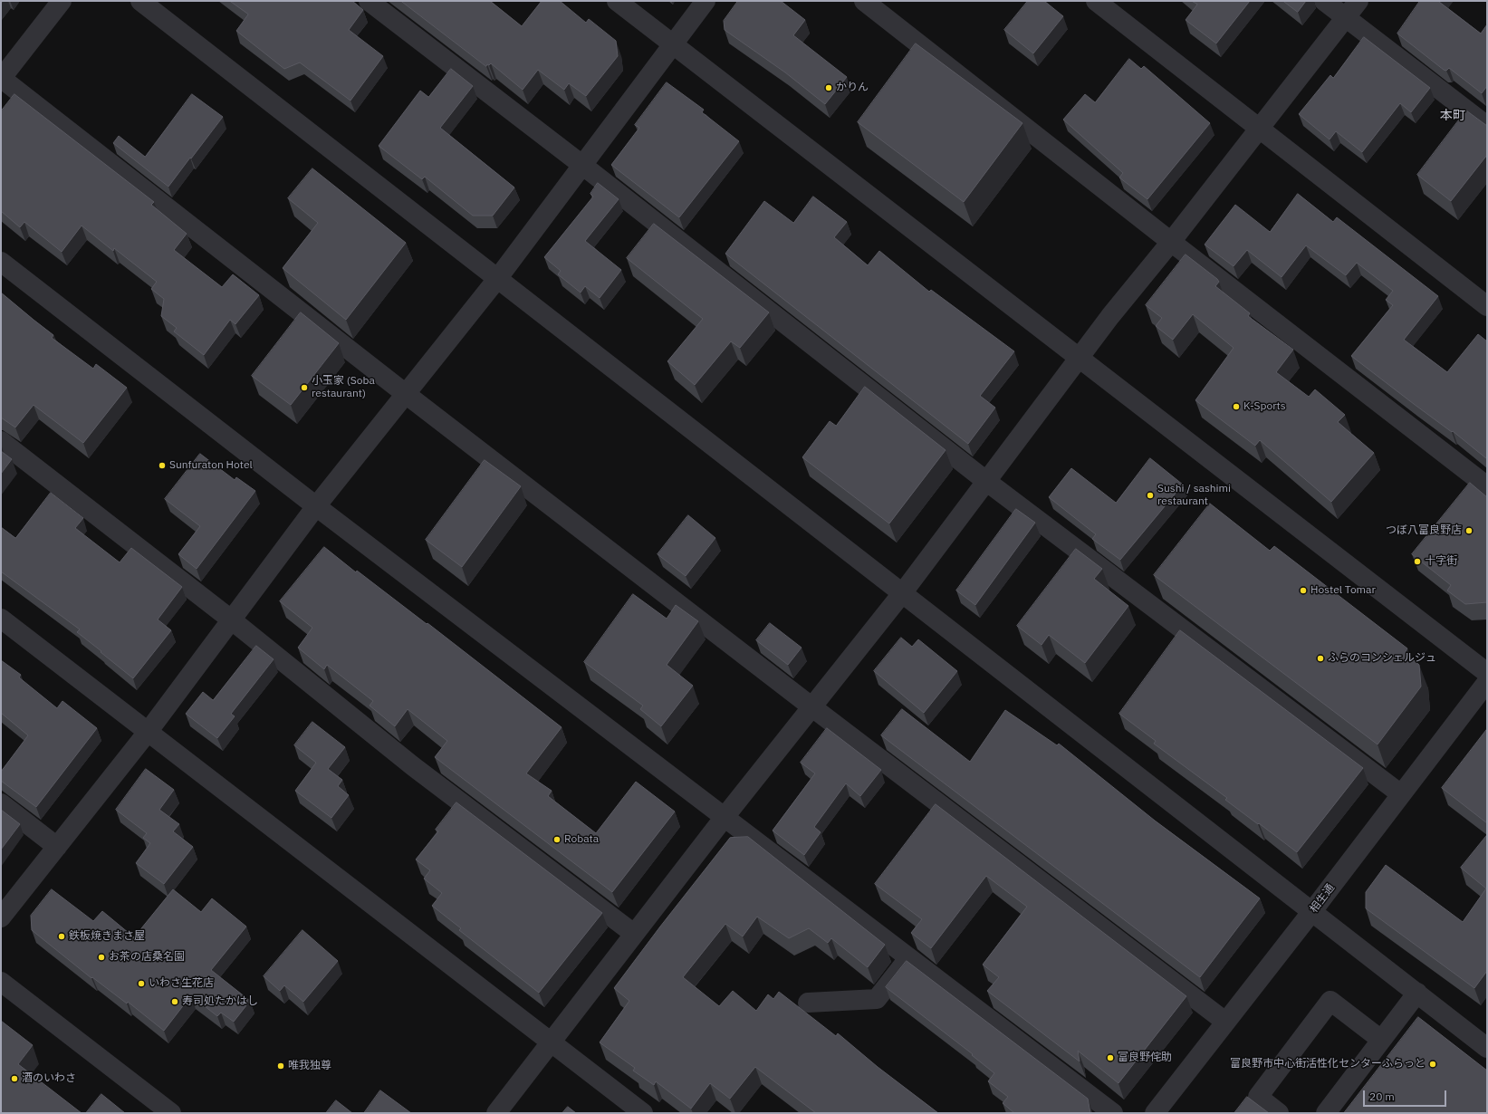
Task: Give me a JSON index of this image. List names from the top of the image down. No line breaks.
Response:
{"streets":{"street":["相生通"]},"districts":["本町"],"places":["かりん","小玉家 (Soba restaurant)","K-Sports","Sunfuraton Hotel","Sushi / sashimi restaurant","つぼ八富良野店","十字街","Hostel Tomar","ふらのコンシェルジュ","Robata","鉄板焼きまさ屋","お茶の店桑名園","いわさ生花店","寿司処たかはし","富良野侘助","富良野市中心街活性化センターふらっと","唯我独尊","酒のいわさ"],"scale_bar":"20 m"}
